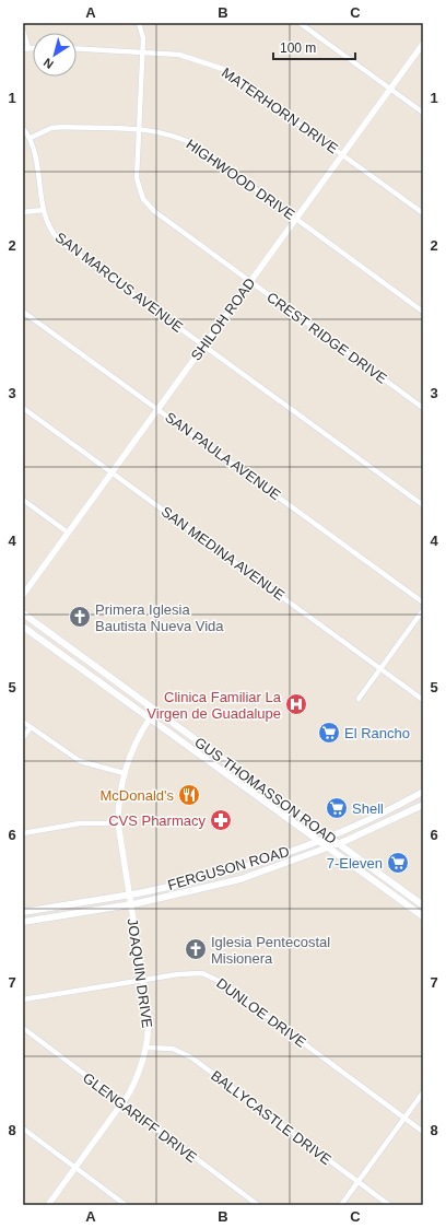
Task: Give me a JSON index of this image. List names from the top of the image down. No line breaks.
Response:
{"streets":{"main road":["GUS THOMASSON ROAD","FERGUSON ROAD"],"street":["MATERHORN DRIVE","HIGHWOOD DRIVE","SAN MARCUS AVENUE","SHILOH ROAD","CREST RIDGE DRIVE","SAN PAULA AVENUE","SAN MEDINA AVENUE","JOAQUIN DRIVE","DUNLOE DRIVE","GLENGARIFF DRIVE","BALLYCASTLE DRIVE"]},"crossings":[["MATERHORN DRIVE","SHILOH ROAD"],["MATERHORN DRIVE","CREST RIDGE DRIVE"],["HIGHWOOD DRIVE","SAN MARCUS AVENUE"],["HIGHWOOD DRIVE","SHILOH ROAD"],["HIGHWOOD DRIVE","CREST RIDGE DRIVE"],["SAN MARCUS AVENUE","SHILOH ROAD"],["SHILOH ROAD","CREST RIDGE DRIVE"],["SHILOH ROAD","SAN PAULA AVENUE"],["SHILOH ROAD","SAN MEDINA AVENUE"],["GUS THOMASSON ROAD","FERGUSON ROAD"],["GUS THOMASSON ROAD","JOAQUIN DRIVE"],["FERGUSON ROAD","JOAQUIN DRIVE"],["JOAQUIN DRIVE","DUNLOE DRIVE"],["JOAQUIN DRIVE","GLENGARIFF DRIVE"],["JOAQUIN DRIVE","BALLYCASTLE DRIVE"]],"places":{"church":["Primera Iglesia Bautista Nueva Vida","Iglesia Pentecostal Misionera"],"hospital":["Clinica Familiar La Virgen de Guadalupe"],"supermarket":["El Rancho","Shell","7-Eleven"],"restaurant":["McDonald's"],"pharmacy":["CVS Pharmacy"]},"scale_bar":"100 m","north":"bottom left","grid":{"columns":["A","B","C"],"rows":["1","2","3","4","5","6","7","8"]}}
